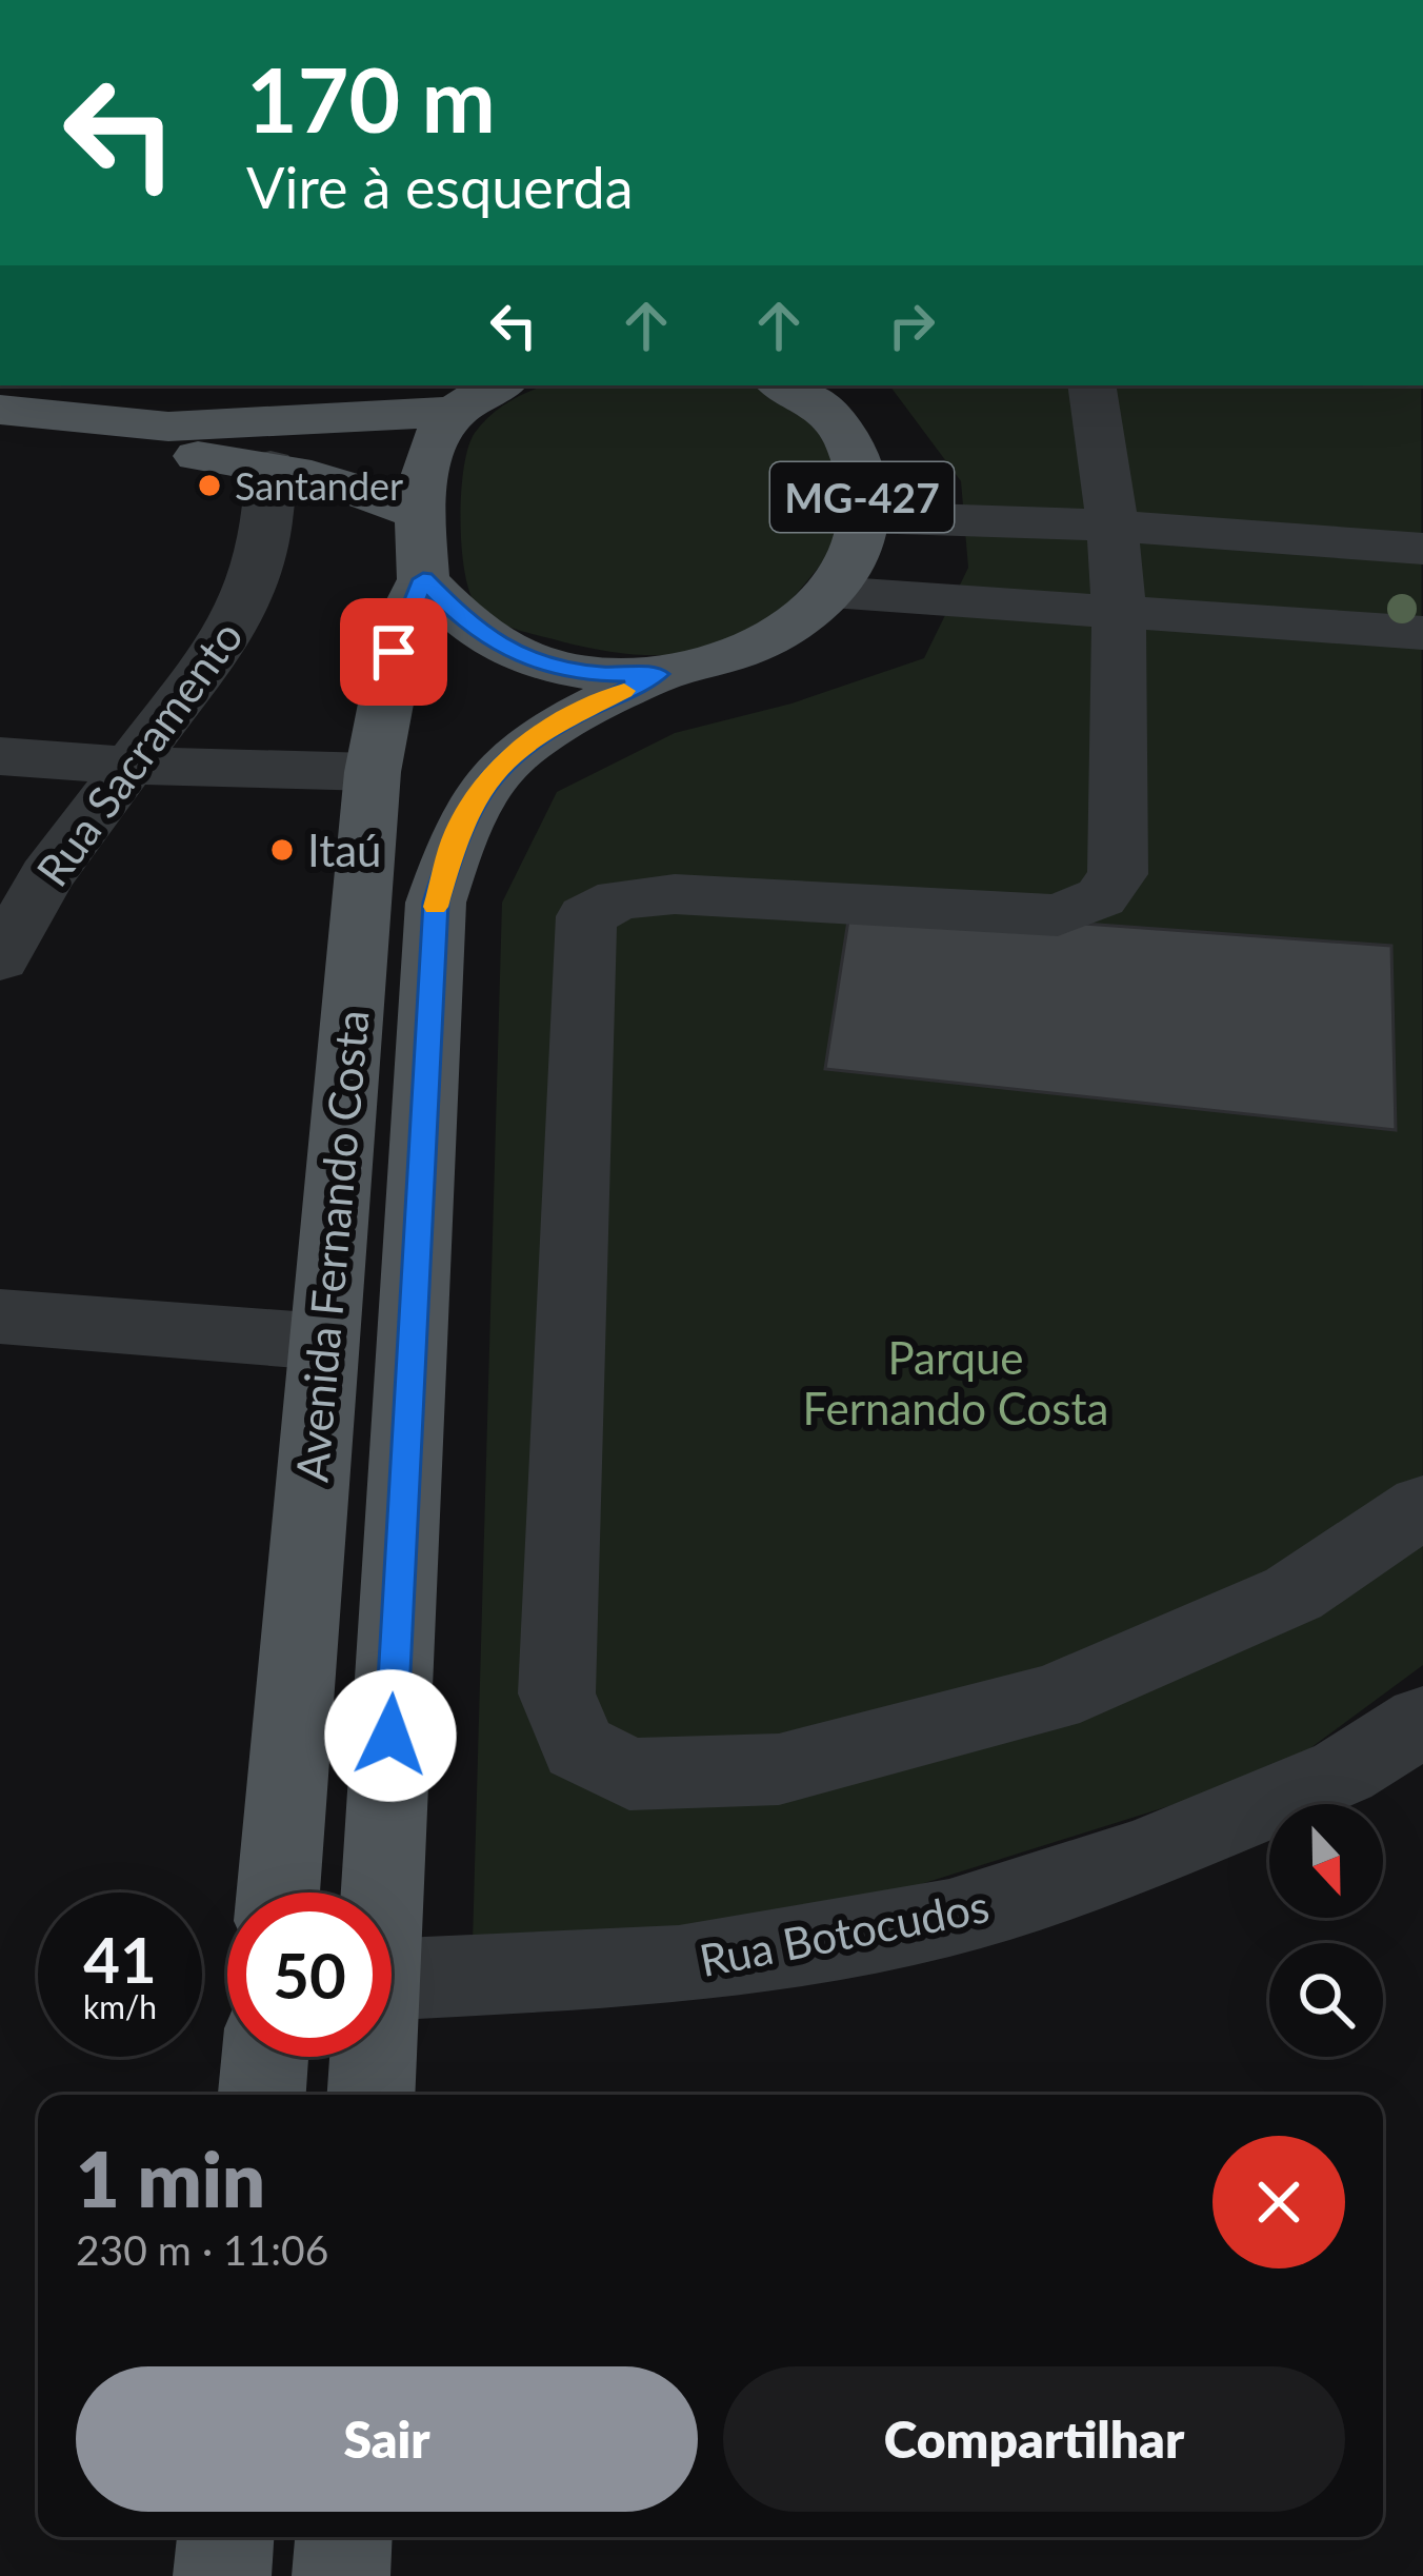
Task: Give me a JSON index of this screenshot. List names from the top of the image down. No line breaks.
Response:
{"streets":{"main road":["MG-427","Avenida Fernando Costa"],"street":["Rua Sacramento","Rua Botocudos"]},"crossings":[["MG-427","Avenida Fernando Costa"]],"parks":["Parque Fernando Costa"],"places":["Santander","Itaú"],"north":"bottom","page":{"turn":["170 m","Vire à esquerda"],"speed":"41 km/h","limit":"50","heading":["1 min","230 m · 11:06"],"buttons":["Sair","Compartilhar"]}}
